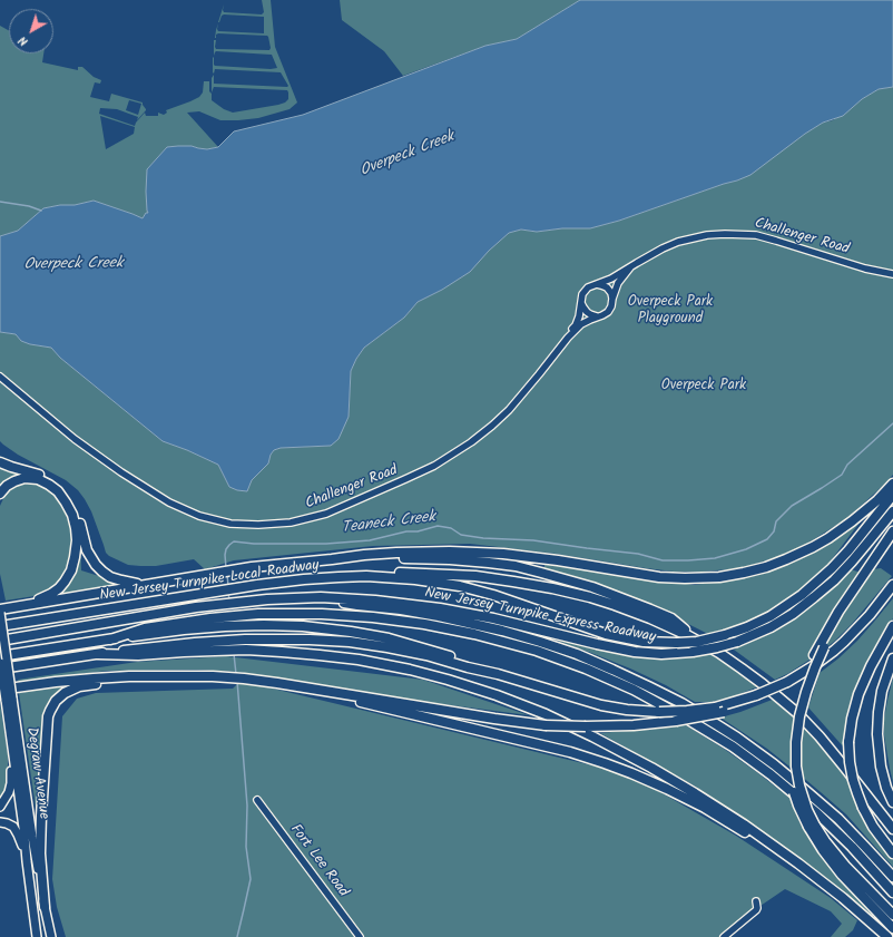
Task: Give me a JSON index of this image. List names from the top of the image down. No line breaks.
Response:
{"streets":{"highway":["New Jersey Turnpike Local Roadway","New Jersey Turnpike Express Roadway"],"main road":["Degraw Avenue"],"street":["Challenger Road","Fort Lee Road"]},"water":["Overpeck Creek","Teaneck Creek"],"parks":["Overpeck Park Playground","Overpeck Park"],"north":"bottom left"}
